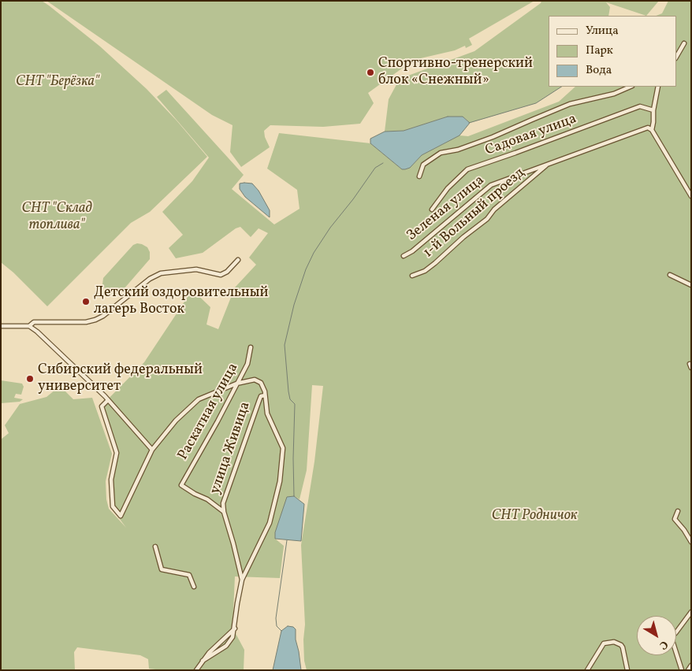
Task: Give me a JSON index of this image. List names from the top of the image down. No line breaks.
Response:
{"streets":{"street":["Садовая улица","Зеленая улица","1-й Вольный проезд","Раскатная улица","улица Живица"]},"crossings":[["Зеленая улица","1-й Вольный проезд"],["Раскатная улица","улица Живица"]],"parks":["СНТ \"Берёзка\"","СНТ \"Склад топлива\"","СНТ Родничок"],"places":["Спортивно-тренерский блок «Снежный»","Детский оздоровительный лагерь Восток","Сибирский федеральный университет"],"legend":["Улица","Парк","Вода"],"north":"bottom right"}
